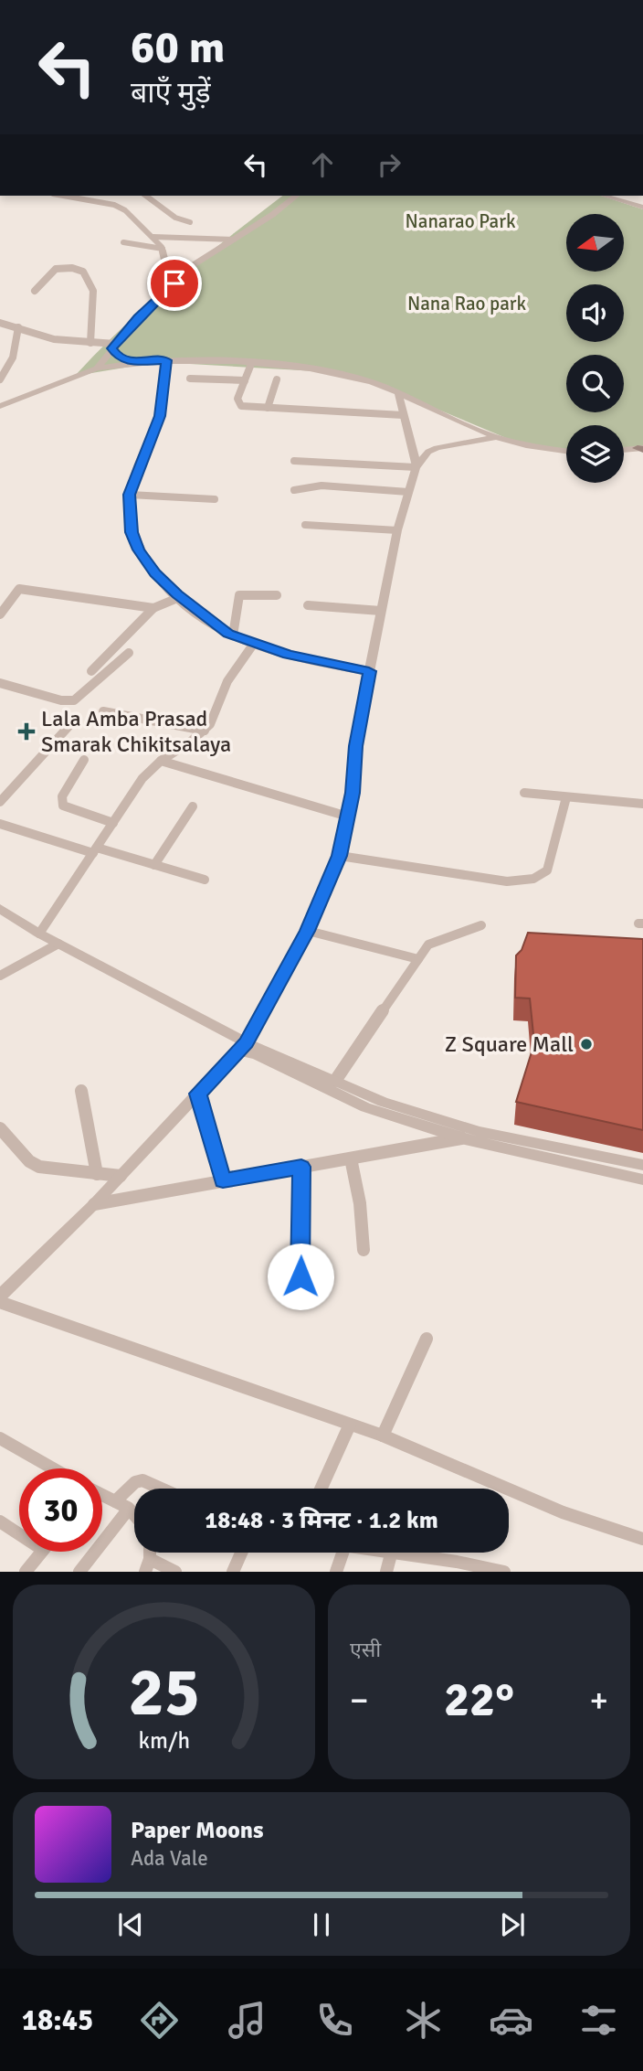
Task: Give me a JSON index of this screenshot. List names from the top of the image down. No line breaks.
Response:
{"parks":["Nanarao Park","Nana Rao park"],"places":{"health":["Lala Amba Prasad Smarak Chikitsalaya"],"other":["Z Square Mall"]},"north":"left","page":{"turn":["60 m","बाएँ मुड़ें"],"limit":"30","trip":"18:48 · 3 मिनट · 1.2 km","tile":"एसी","heat":["−","22°","+"],"song":["Paper Moons","Ada Vale"],"tabs":"18:45","gauge":["25","km/h"]}}
